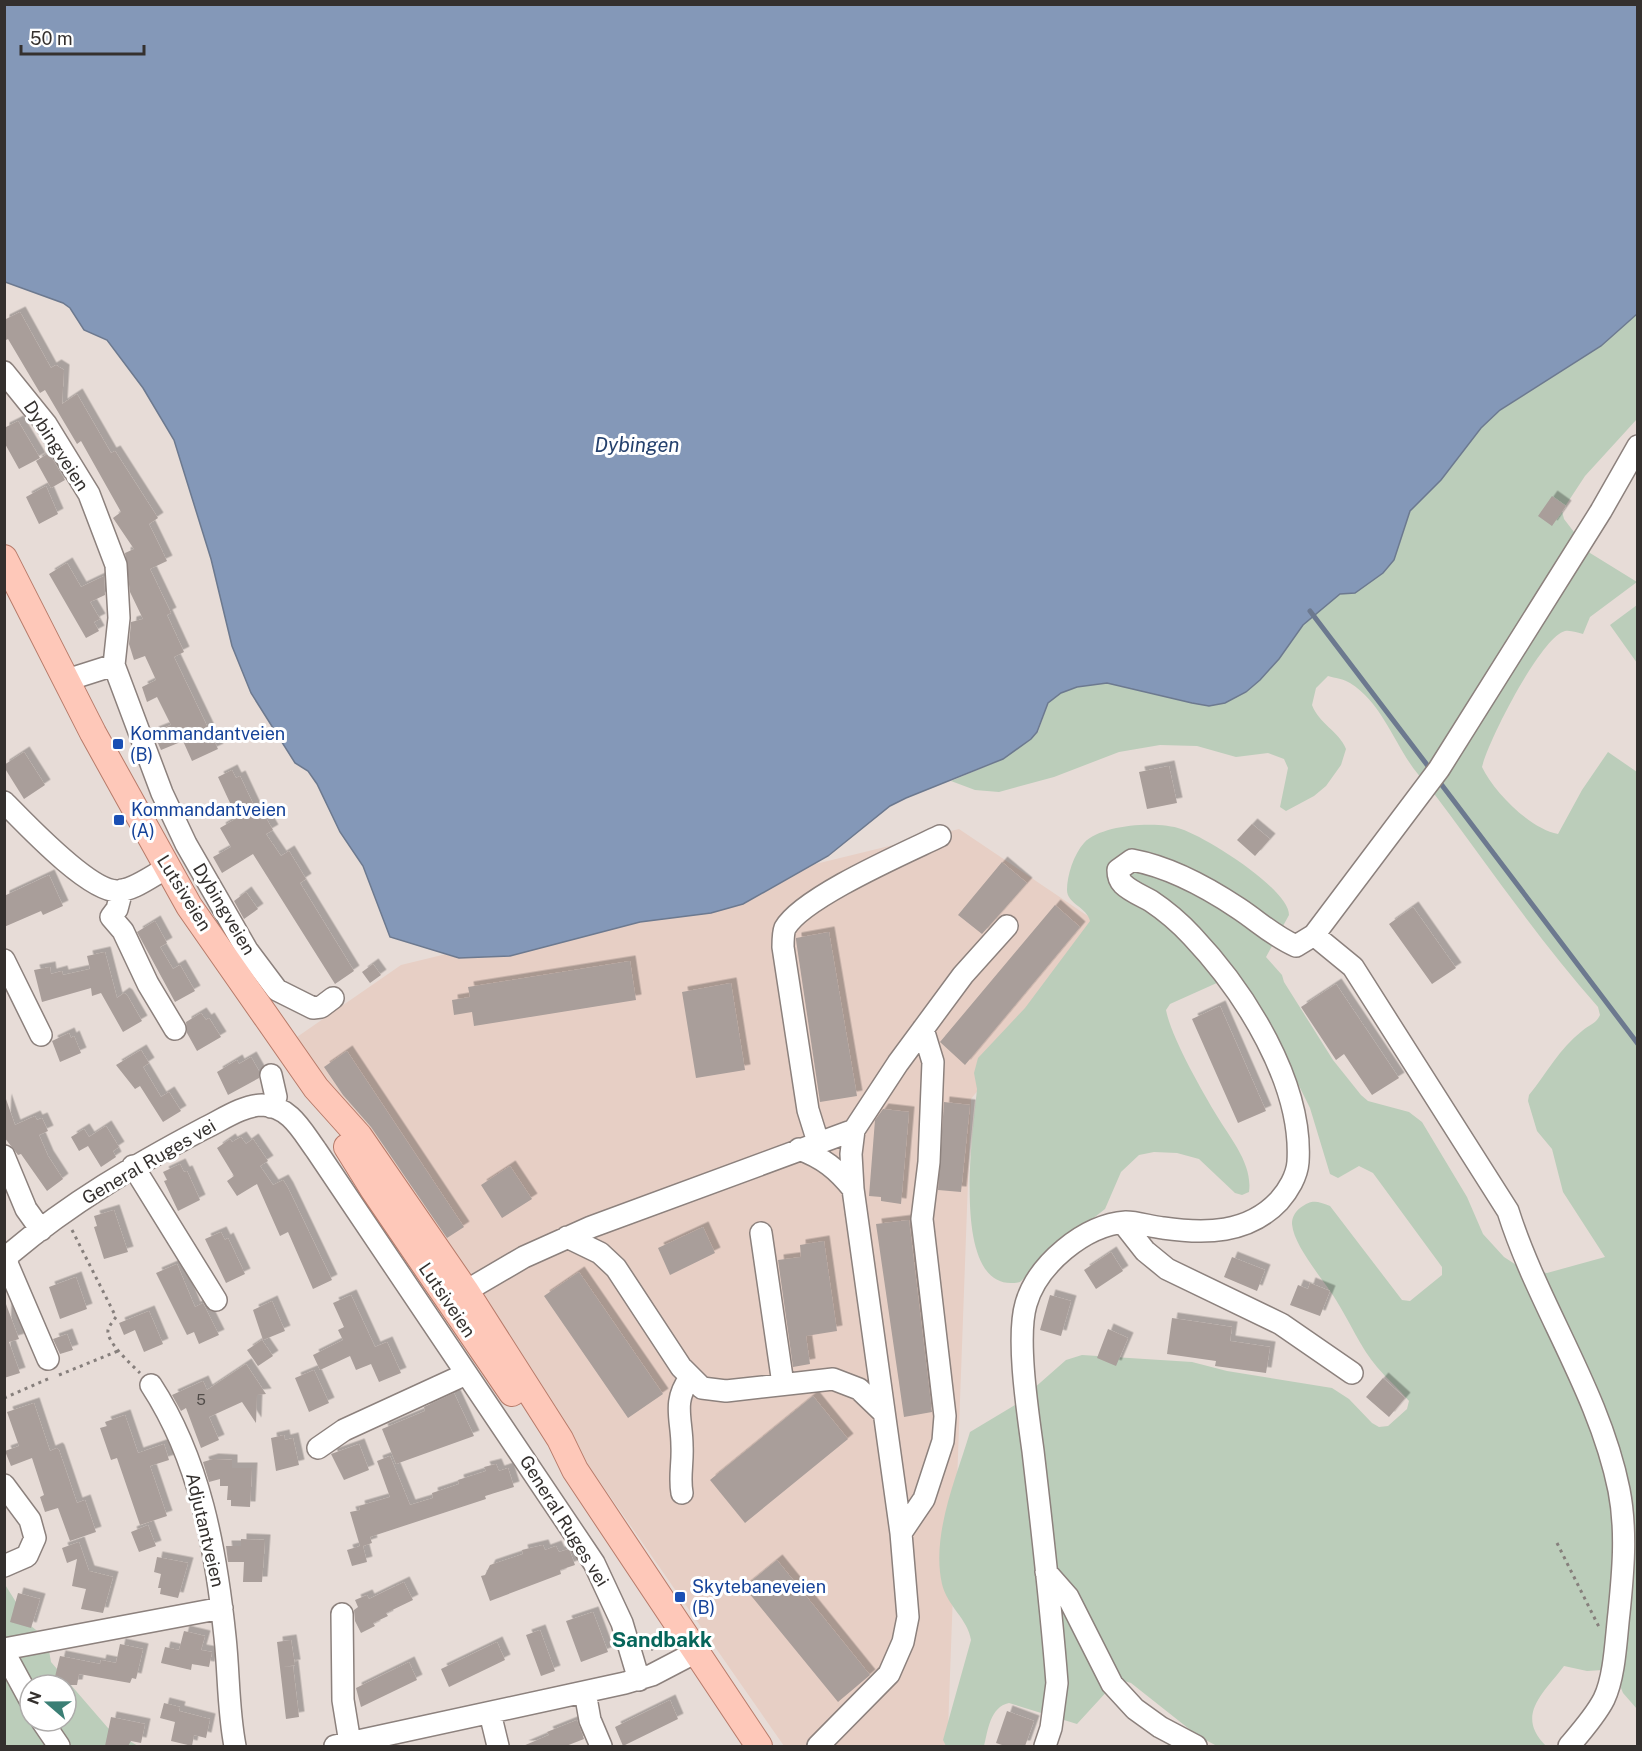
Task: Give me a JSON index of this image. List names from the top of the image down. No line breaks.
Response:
{"streets":{"main road":["Lutsiveien"],"street":["Dybingveien","General Ruges vei","Adjutantveien"]},"districts":["Sandbakk"],"water":["Dybingen"],"places":{"transit":["Kommandantveien (B)","Kommandantveien (A)","Skytebaneveien (B)"]},"house_numbers":["5"],"scale_bar":"50 m","north":"left"}
